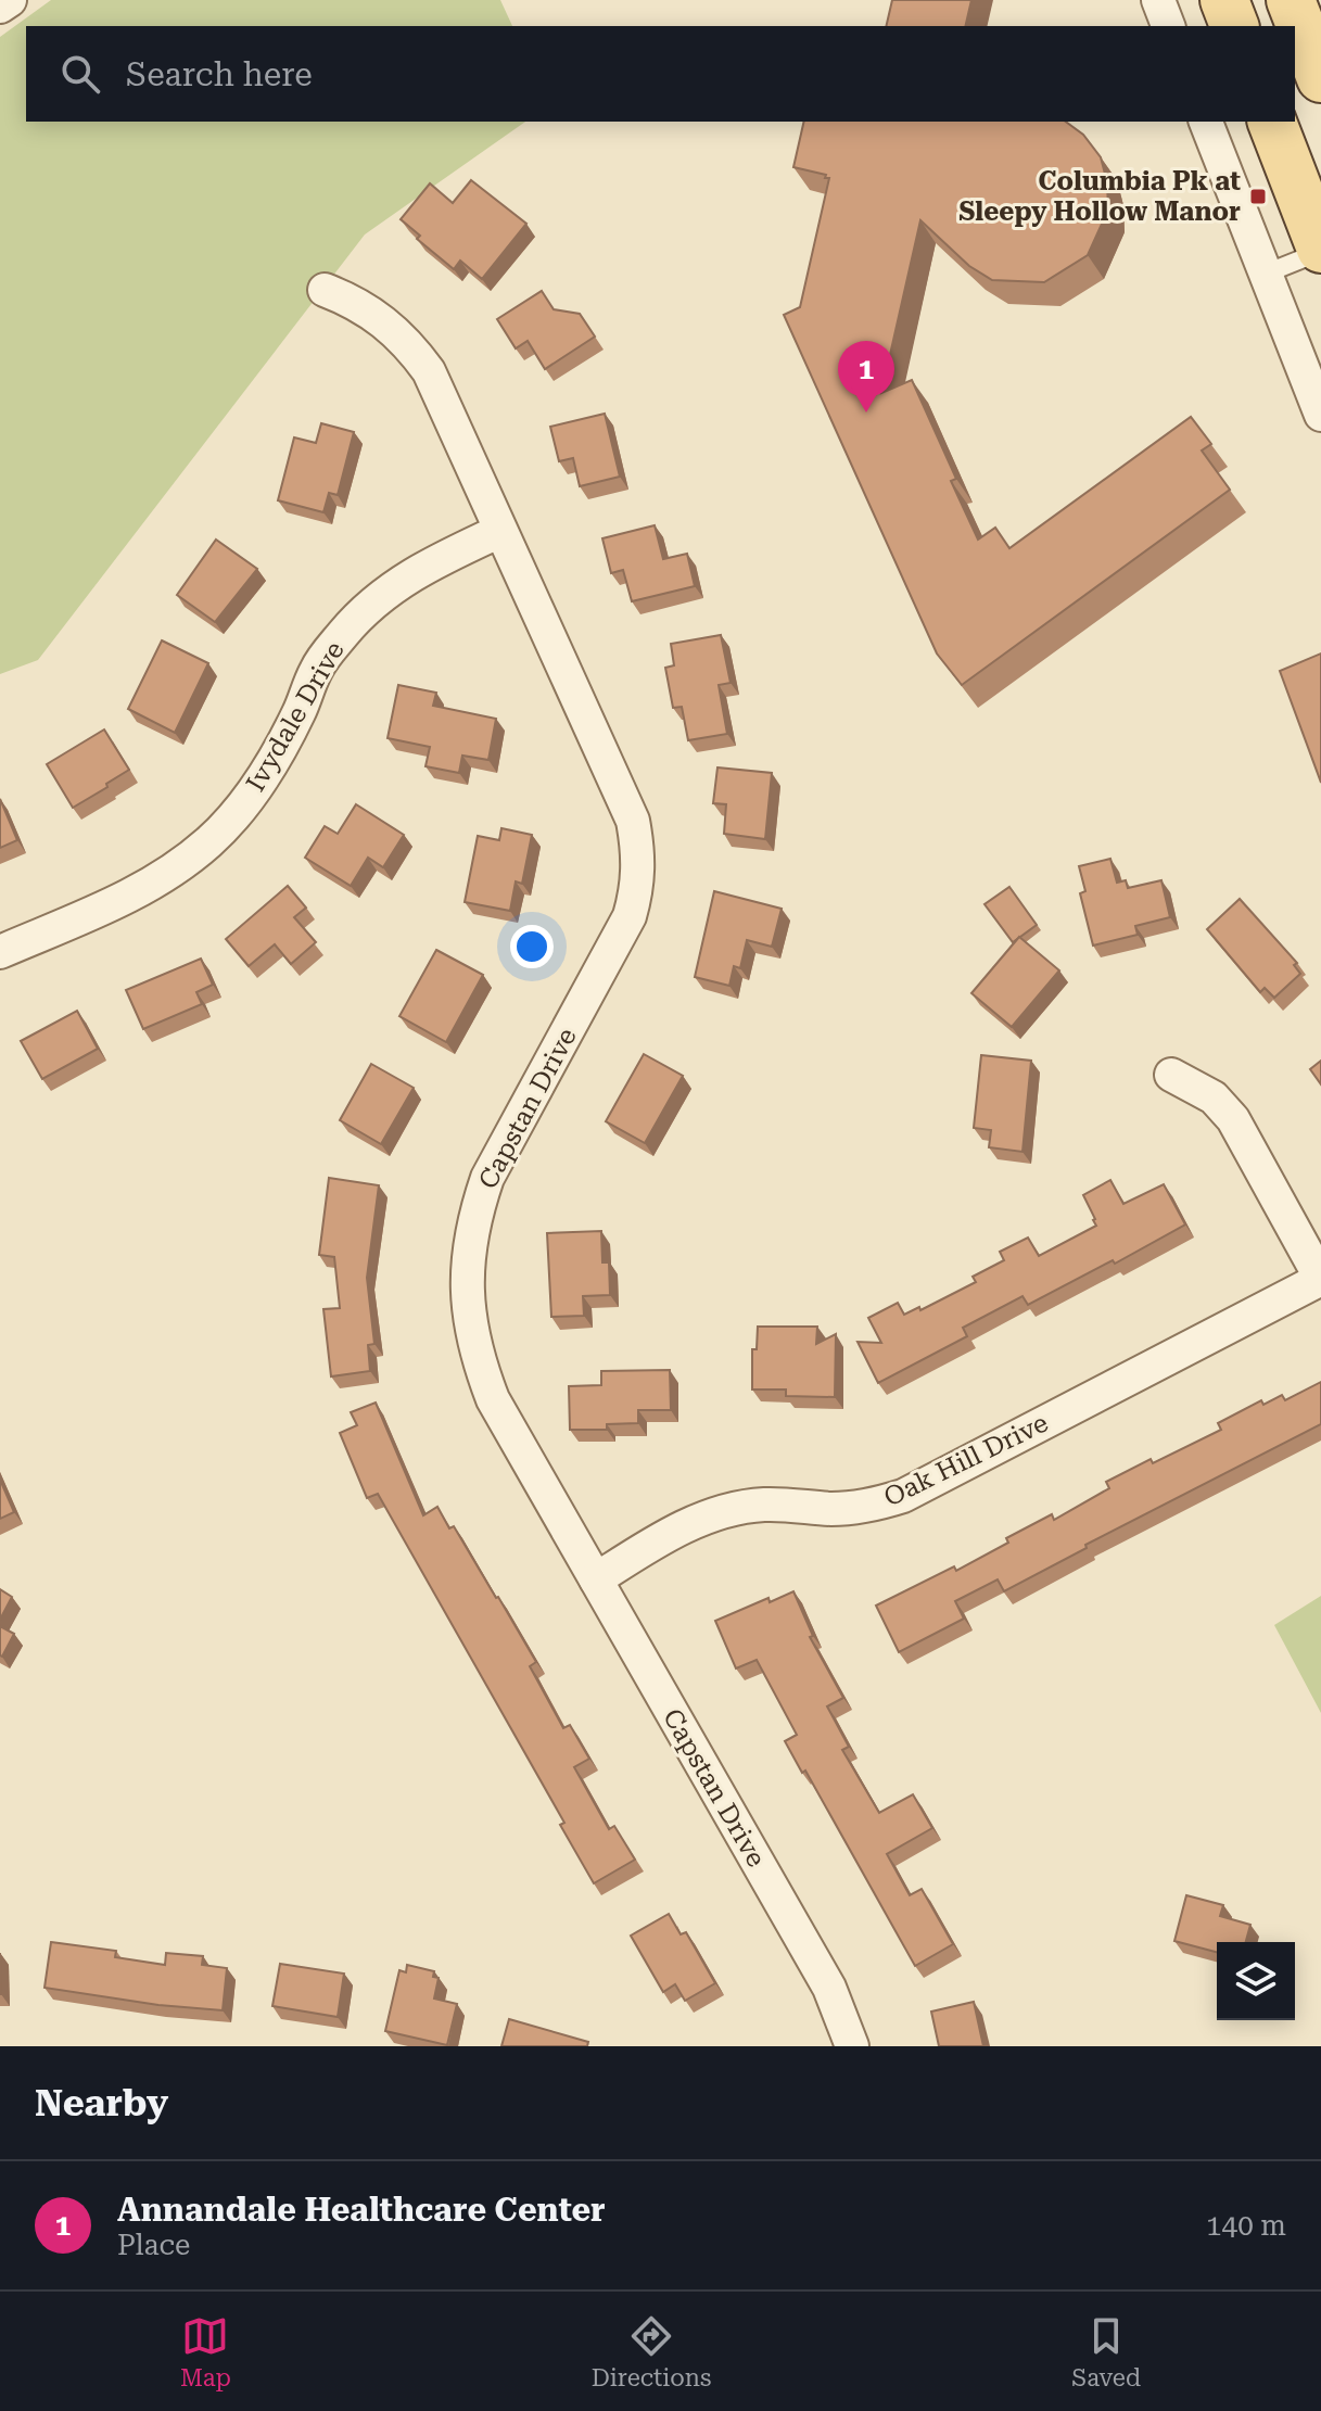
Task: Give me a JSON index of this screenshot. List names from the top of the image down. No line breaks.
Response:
{"streets":{"street":["Ivydale Drive","Capstan Drive","Oak Hill Drive"]},"crossings":[["Ivydale Drive","Capstan Drive"],["Capstan Drive","Oak Hill Drive"]],"places":{"transit":["Columbia Pk at Sleepy Hollow Manor"]},"page":{"search":"Search here","pins":"1","heading":"Nearby","list":[{"mark":"1","name":"Annandale Healthcare Center","note":"Place","value":"140 m"}],"nav":["Map","Directions","Saved"]}}
